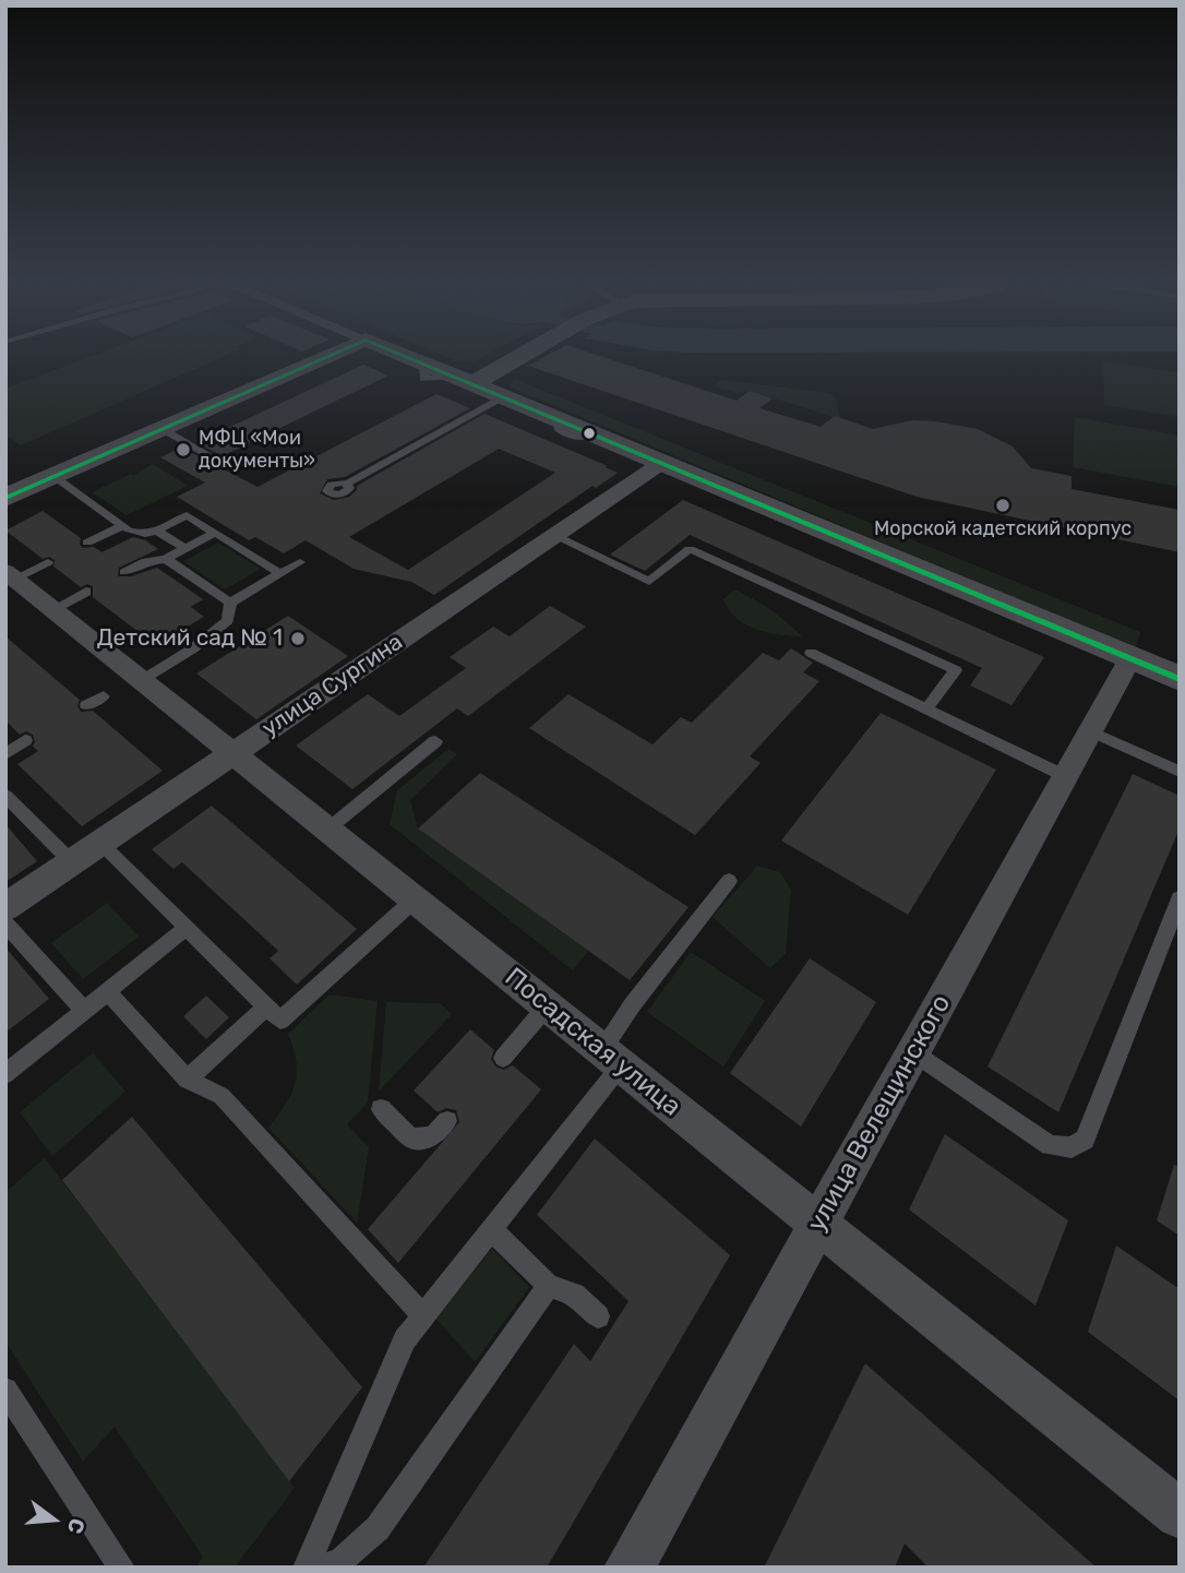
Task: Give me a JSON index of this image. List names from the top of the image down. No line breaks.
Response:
{"streets":{"street":["улица Сургина","Посадская улица","улица Велещинского"]},"crossings":[["улица Сургина","Посадская улица"],["Посадская улица","улица Велещинского"]],"places":["МФЦ «Мои документы»","Морской кадетский корпус","Детский сад № 1"],"north":"right"}
